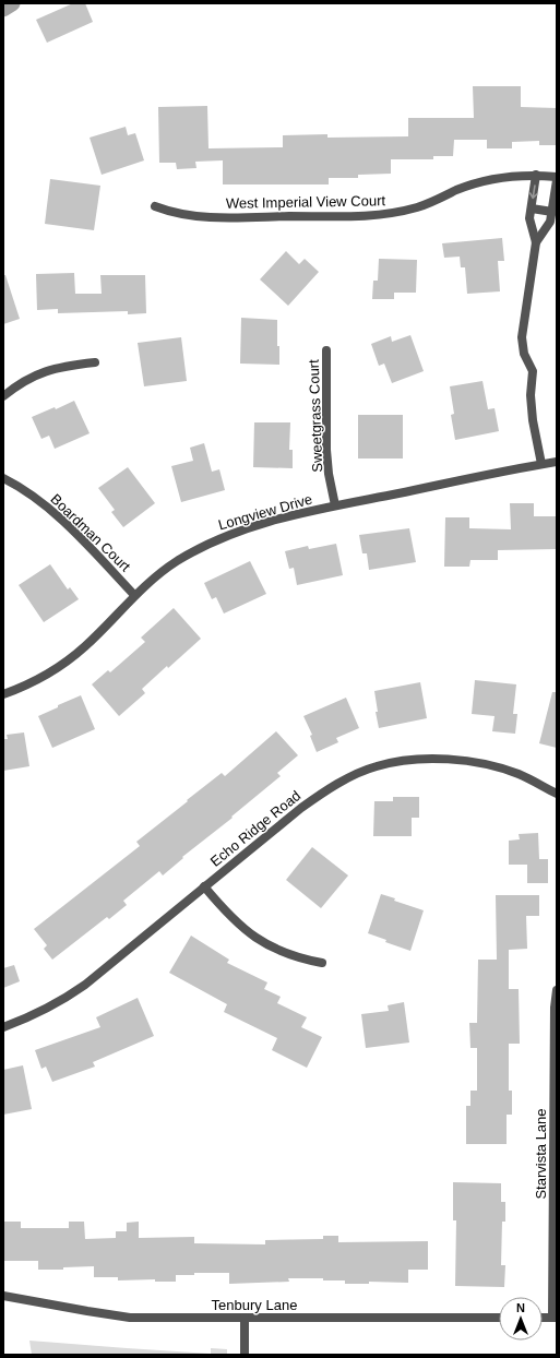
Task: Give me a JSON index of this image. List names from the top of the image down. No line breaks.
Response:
{"streets":{"street":["West Imperial View Court","Sweetgrass Court","Longview Drive","Boardman Court","Echo Ridge Road","Starvista Lane","Tenbury Lane"]},"crossings":[["Sweetgrass Court","Longview Drive"],["Longview Drive","Boardman Court"]],"north":"top"}
